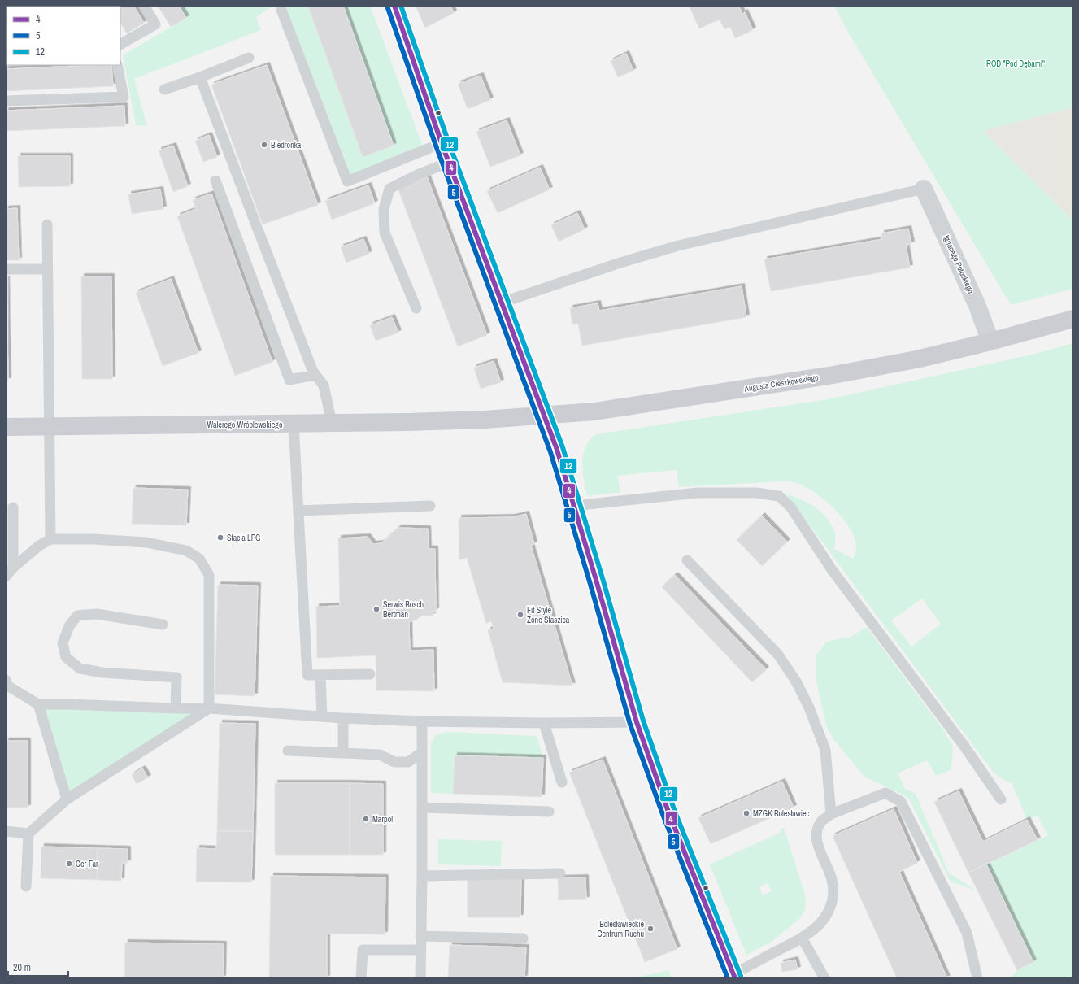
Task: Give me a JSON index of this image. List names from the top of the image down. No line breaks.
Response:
{"streets":{"main road":["Augusta Cieszkowskiego","Walerego Wróblewskiego"],"street":["Ignacego Potockiego"]},"crossings":[["Ignacego Potockiego","Augusta Cieszkowskiego"],["Augusta Cieszkowskiego","Walerego Wróblewskiego"]],"parks":["ROD \"Pod Dębami\""],"places":["Biedronka","Stacja LPG","Serwis Bosch Bertman","Fit Style Zone Staszica","MZGK Bolesławiec","Marpol","Cer-Far","Bolesławieckie Centrum Ruchu"],"lines":["transit line 4","transit line 12","transit line 5"],"legend":["4","5","12"],"scale_bar":"20 m"}
